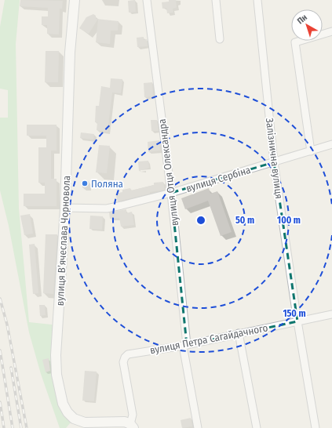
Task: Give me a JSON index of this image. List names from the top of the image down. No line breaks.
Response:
{"streets":{"street":["Залізнична вулиця","вулиця Отця Олександра","вулиця Сербіна","вулиця Вʼячеслава Чорновола","вулиця Петра Сагайдачного"]},"crossings":[["Залізнична вулиця","вулиця Сербіна"],["Залізнична вулиця","вулиця Петра Сагайдачного"],["вулиця Отця Олександра","вулиця Сербіна"],["вулиця Отця Олександра","вулиця Петра Сагайдачного"],["вулиця Сербіна","вулиця Вʼячеслава Чорновола"],["вулиця Вʼячеслава Чорновола","вулиця Петра Сагайдачного"]],"places":["Поляна"],"north":"top left","rings":["50 m","100 m","150 m"]}
